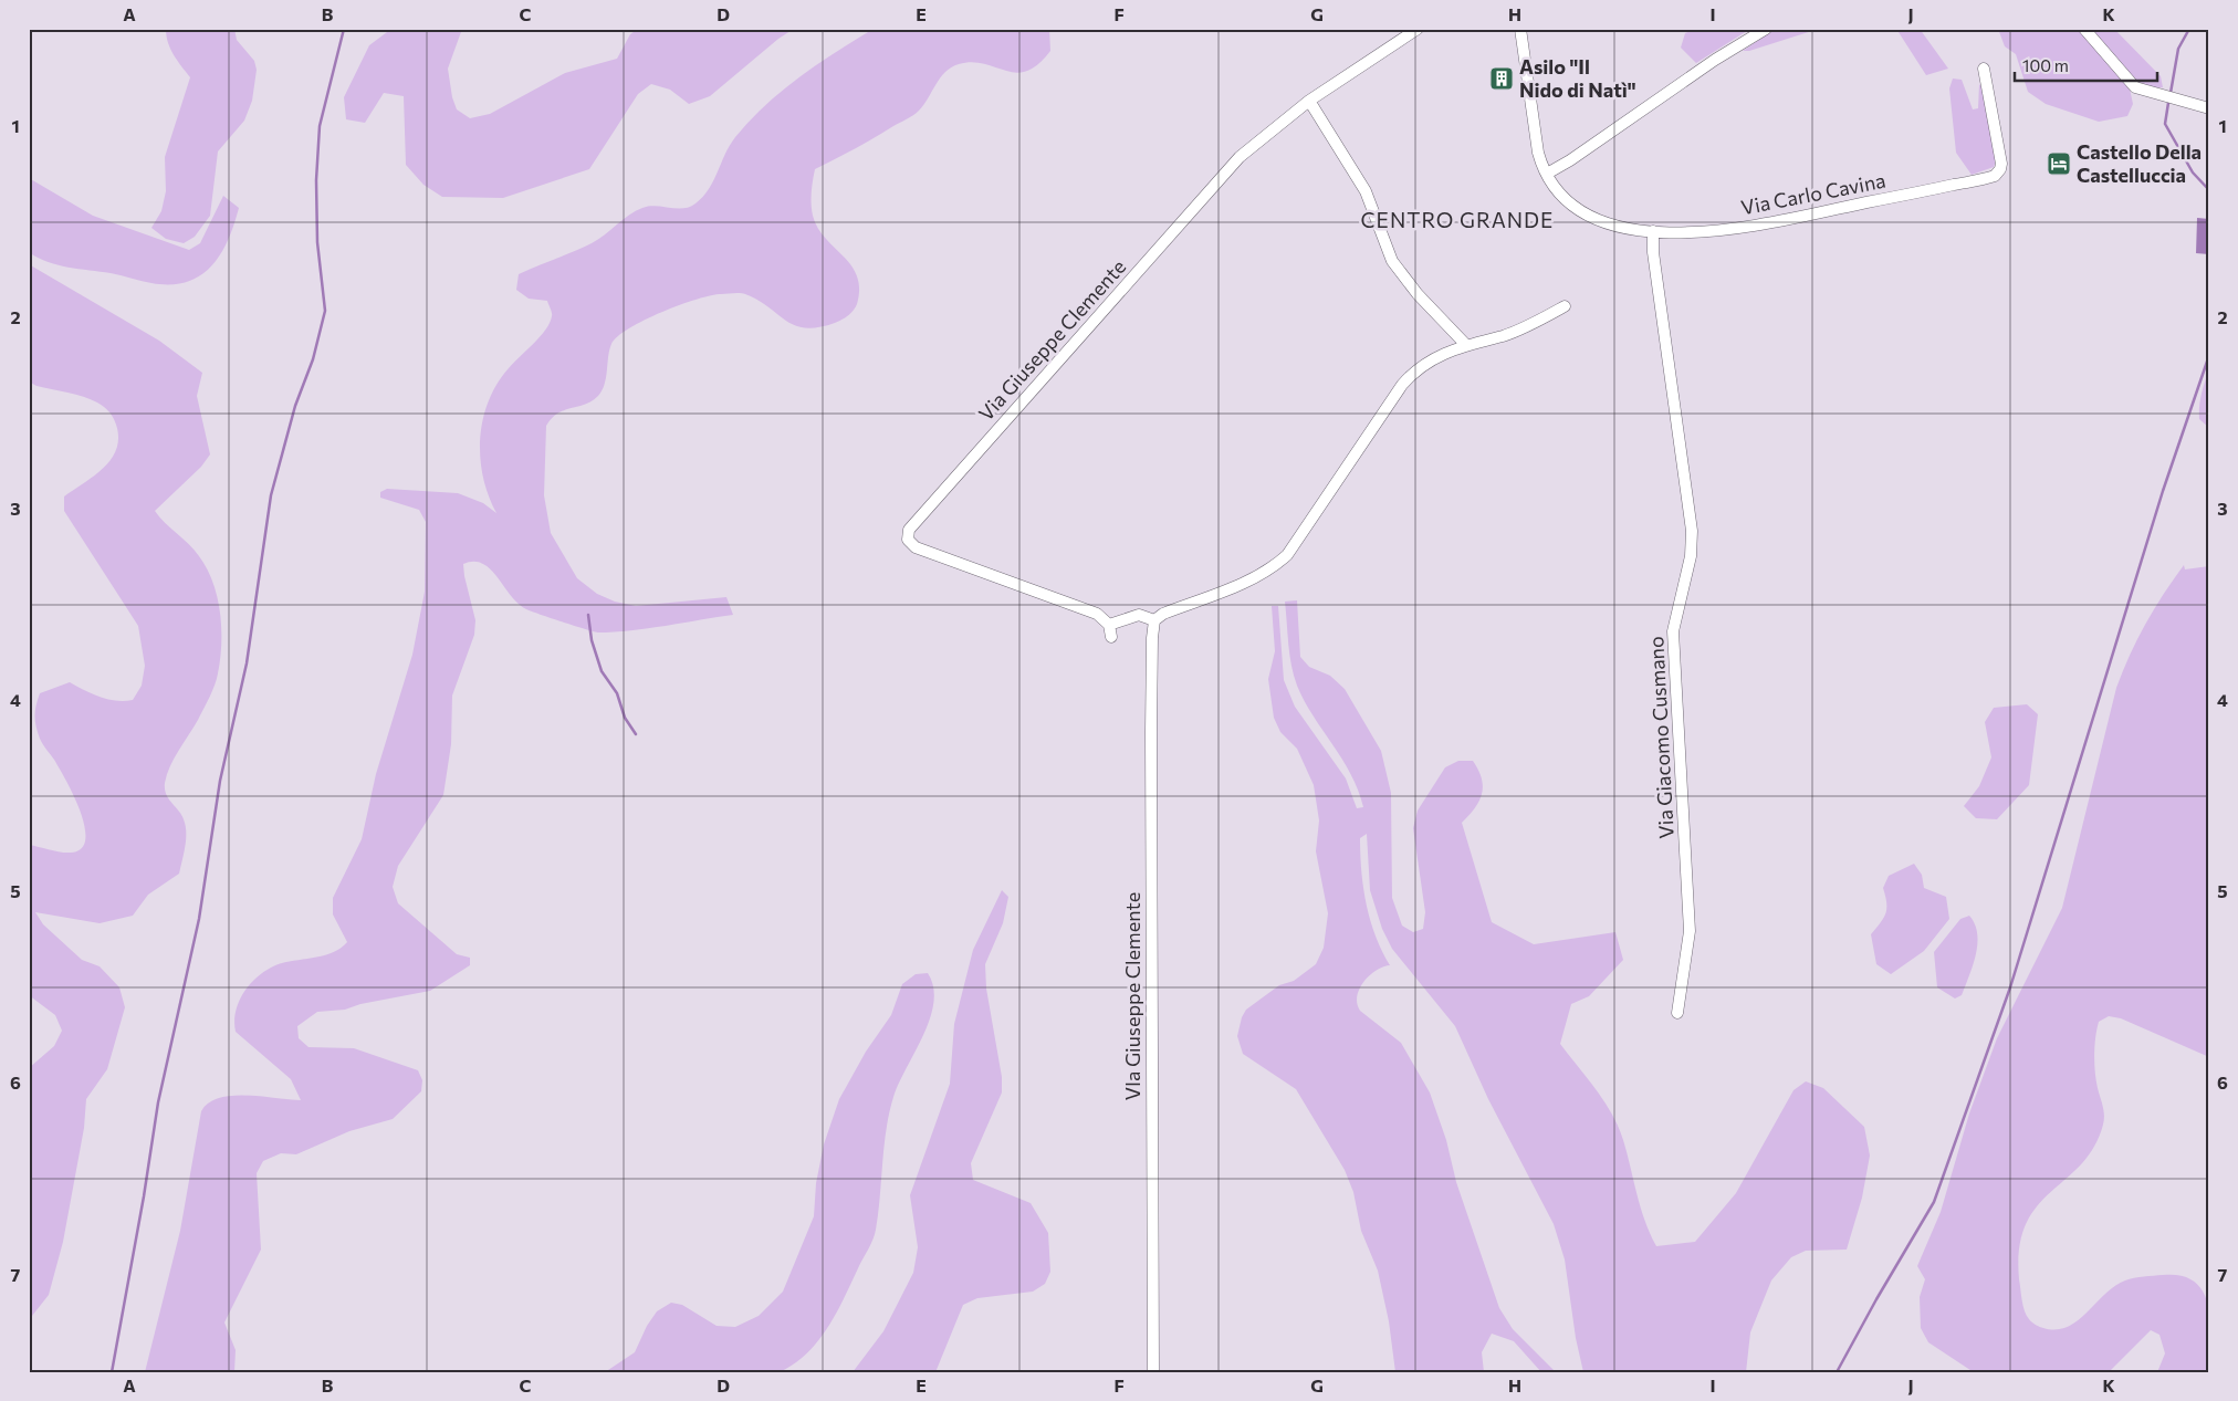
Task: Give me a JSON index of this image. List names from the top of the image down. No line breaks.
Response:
{"streets":{"street":["Via Carlo Cavina","Via Giuseppe Clemente","Via Giacomo Cusmano","VIa Giuseppe Clemente"]},"crossings":[["Via Carlo Cavina","Via Giacomo Cusmano"]],"districts":["CENTRO GRANDE"],"places":{"building":["Asilo \"Il Nido di Natì\""],"hotel":["Castello Della Castelluccia"]},"scale_bar":"100 m","grid":{"columns":["A","B","C","D","E","F","G","H","I","J","K"],"rows":["1","2","3","4","5","6","7"]}}
